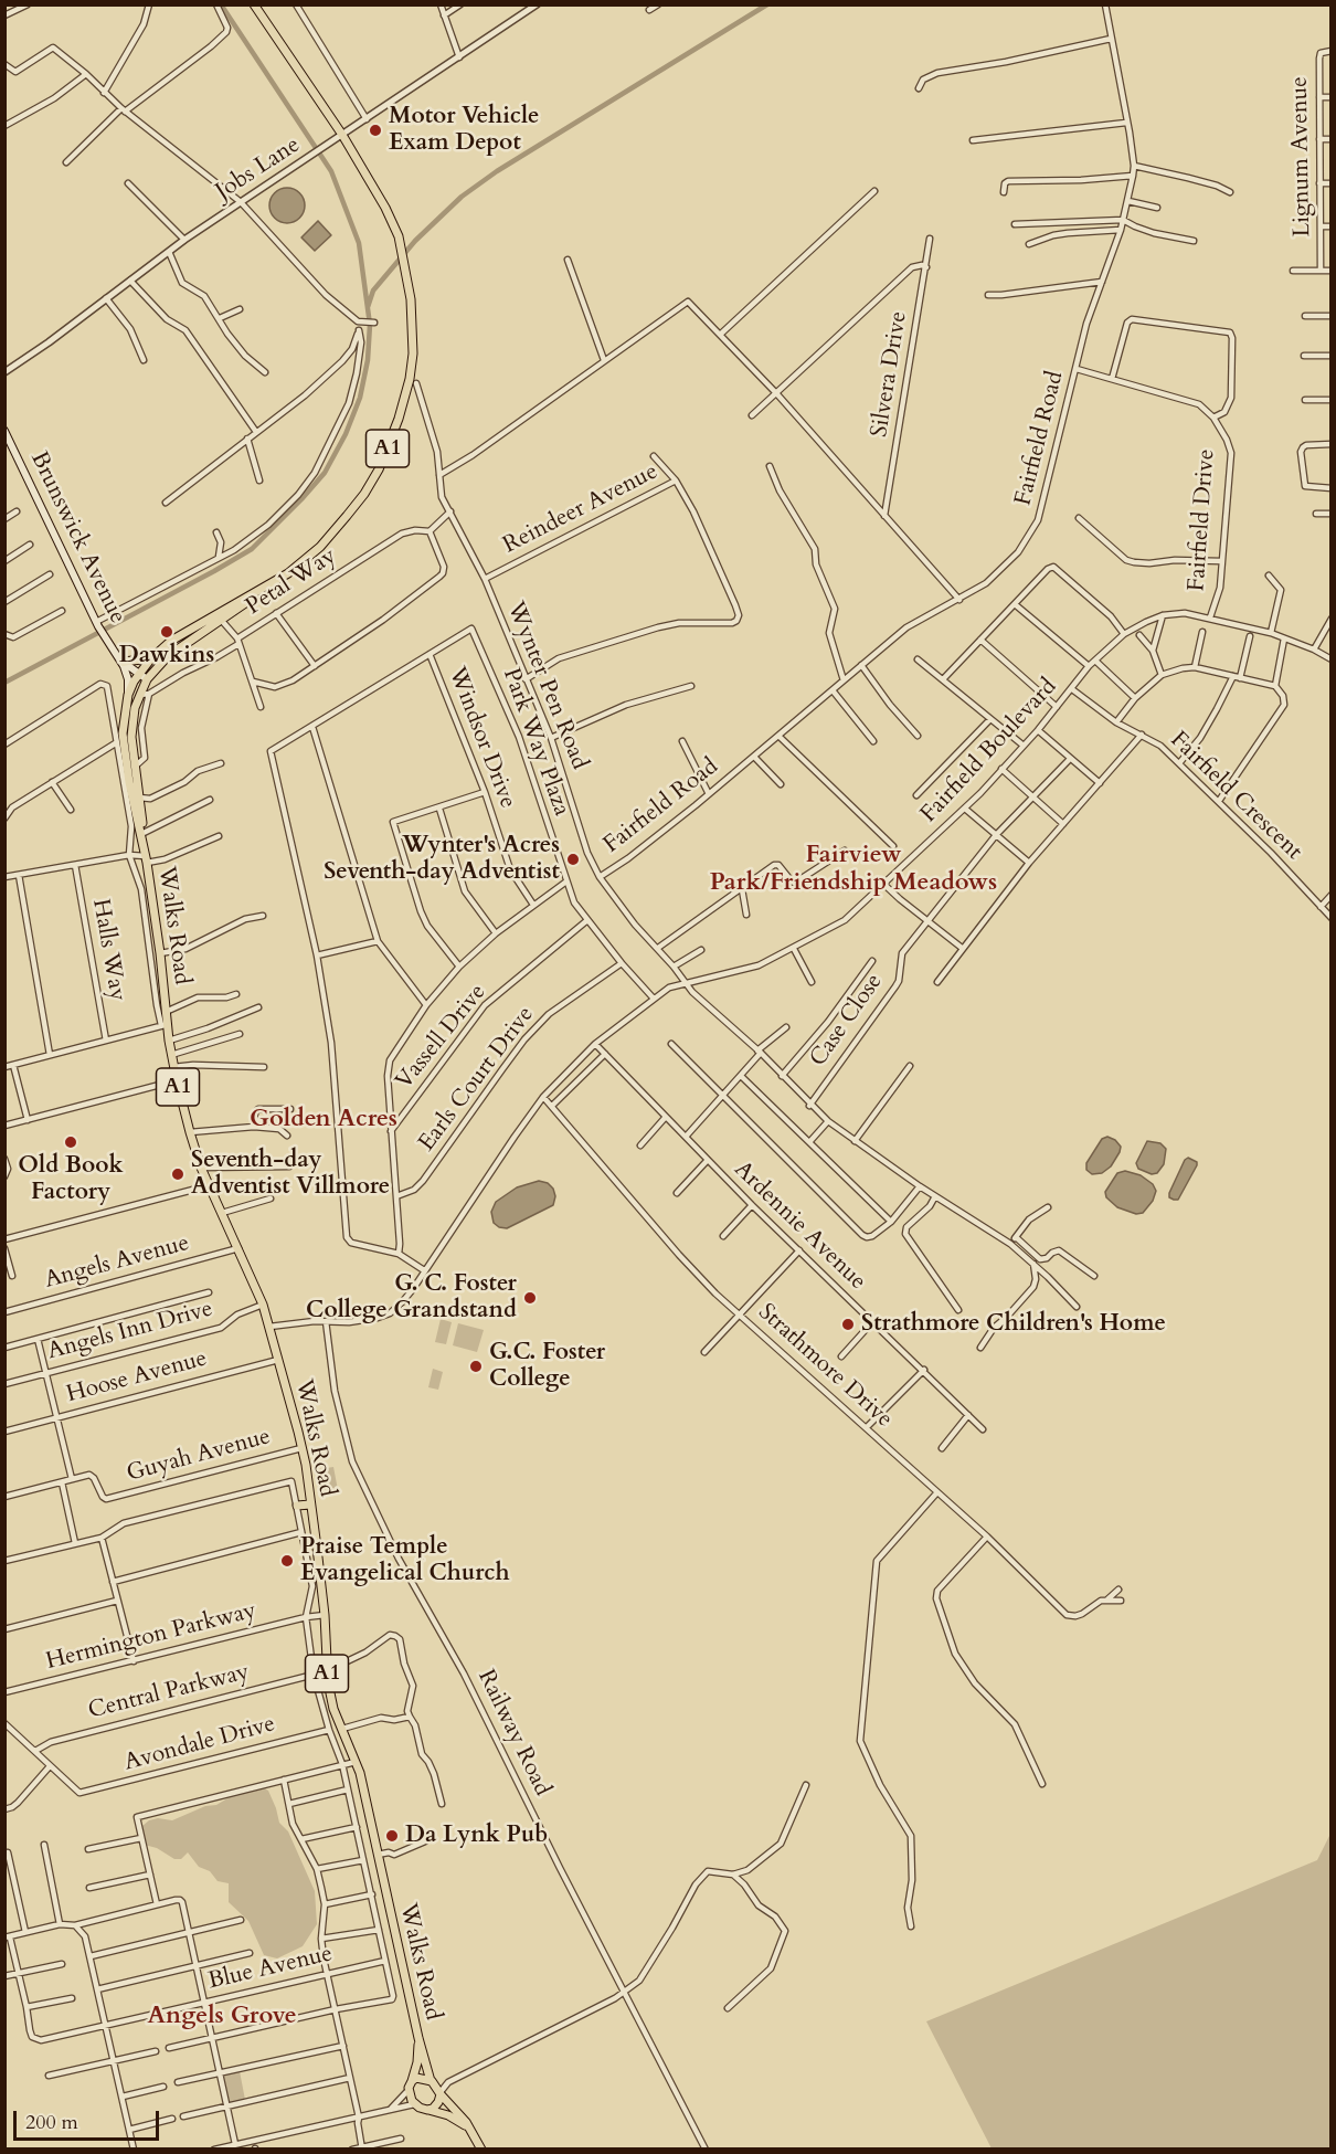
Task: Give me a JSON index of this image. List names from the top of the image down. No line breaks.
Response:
{"streets":{"main road":["A1","Brunswick Avenue","Walks Road"],"street":["Lignum Avenue","Jobs Lane","Silvera Drive","Fairfield Road","Reindeer Avenue","Fairfield Drive","Petal Way","Wynter Pen Road","Windsor Drive","Park Way Plaza","Fairfield Boulevard","Fairfield Crescent","Halls Way","Case Close","Vassell Drive","Earls Court Drive","Ardennie Avenue","Angels Avenue","Angels Inn Drive","Strathmore Drive","Hoose Avenue","Guyah Avenue","Hermington Parkway","Central Parkway","Railway Road","Avondale Drive","Blue Avenue"]},"crossings":[["Jobs Lane","A1"],["Fairfield Road","Fairfield Drive"],["Fairfield Road","Wynter Pen Road"],["A1","Brunswick Avenue"],["A1","Walks Road"],["Reindeer Avenue","Wynter Pen Road"],["Fairfield Drive","Fairfield Boulevard"],["Brunswick Avenue","Walks Road"],["Wynter Pen Road","Fairfield Boulevard"],["Wynter Pen Road","Case Close"],["Windsor Drive","Park Way Plaza"],["Park Way Plaza","Fairfield Boulevard"],["Park Way Plaza","Vassell Drive"],["Park Way Plaza","Earls Court Drive"],["Fairfield Boulevard","Fairfield Crescent"],["Fairfield Boulevard","Walks Road"],["Fairfield Boulevard","Ardennie Avenue"],["Fairfield Boulevard","Strathmore Drive"],["Fairfield Boulevard","Railway Road"],["Walks Road","Angels Avenue"],["Walks Road","Angels Inn Drive"],["Walks Road","Hoose Avenue"],["Walks Road","Guyah Avenue"],["Walks Road","Hermington Parkway"]],"districts":["Fairview Park/Friendship Meadows","Golden Acres","Angels Grove"],"places":["Motor Vehicle Exam Depot","Dawkins","Wynter's Acres Seventh-day Adventist","Old Book Factory","Seventh-day Adventist Villmore","G. C. Foster College Grandstand","Strathmore Children's Home","G.C. Foster College","Praise Temple Evangelical Church","Da Lynk Pub"],"scale_bar":"200 m"}
